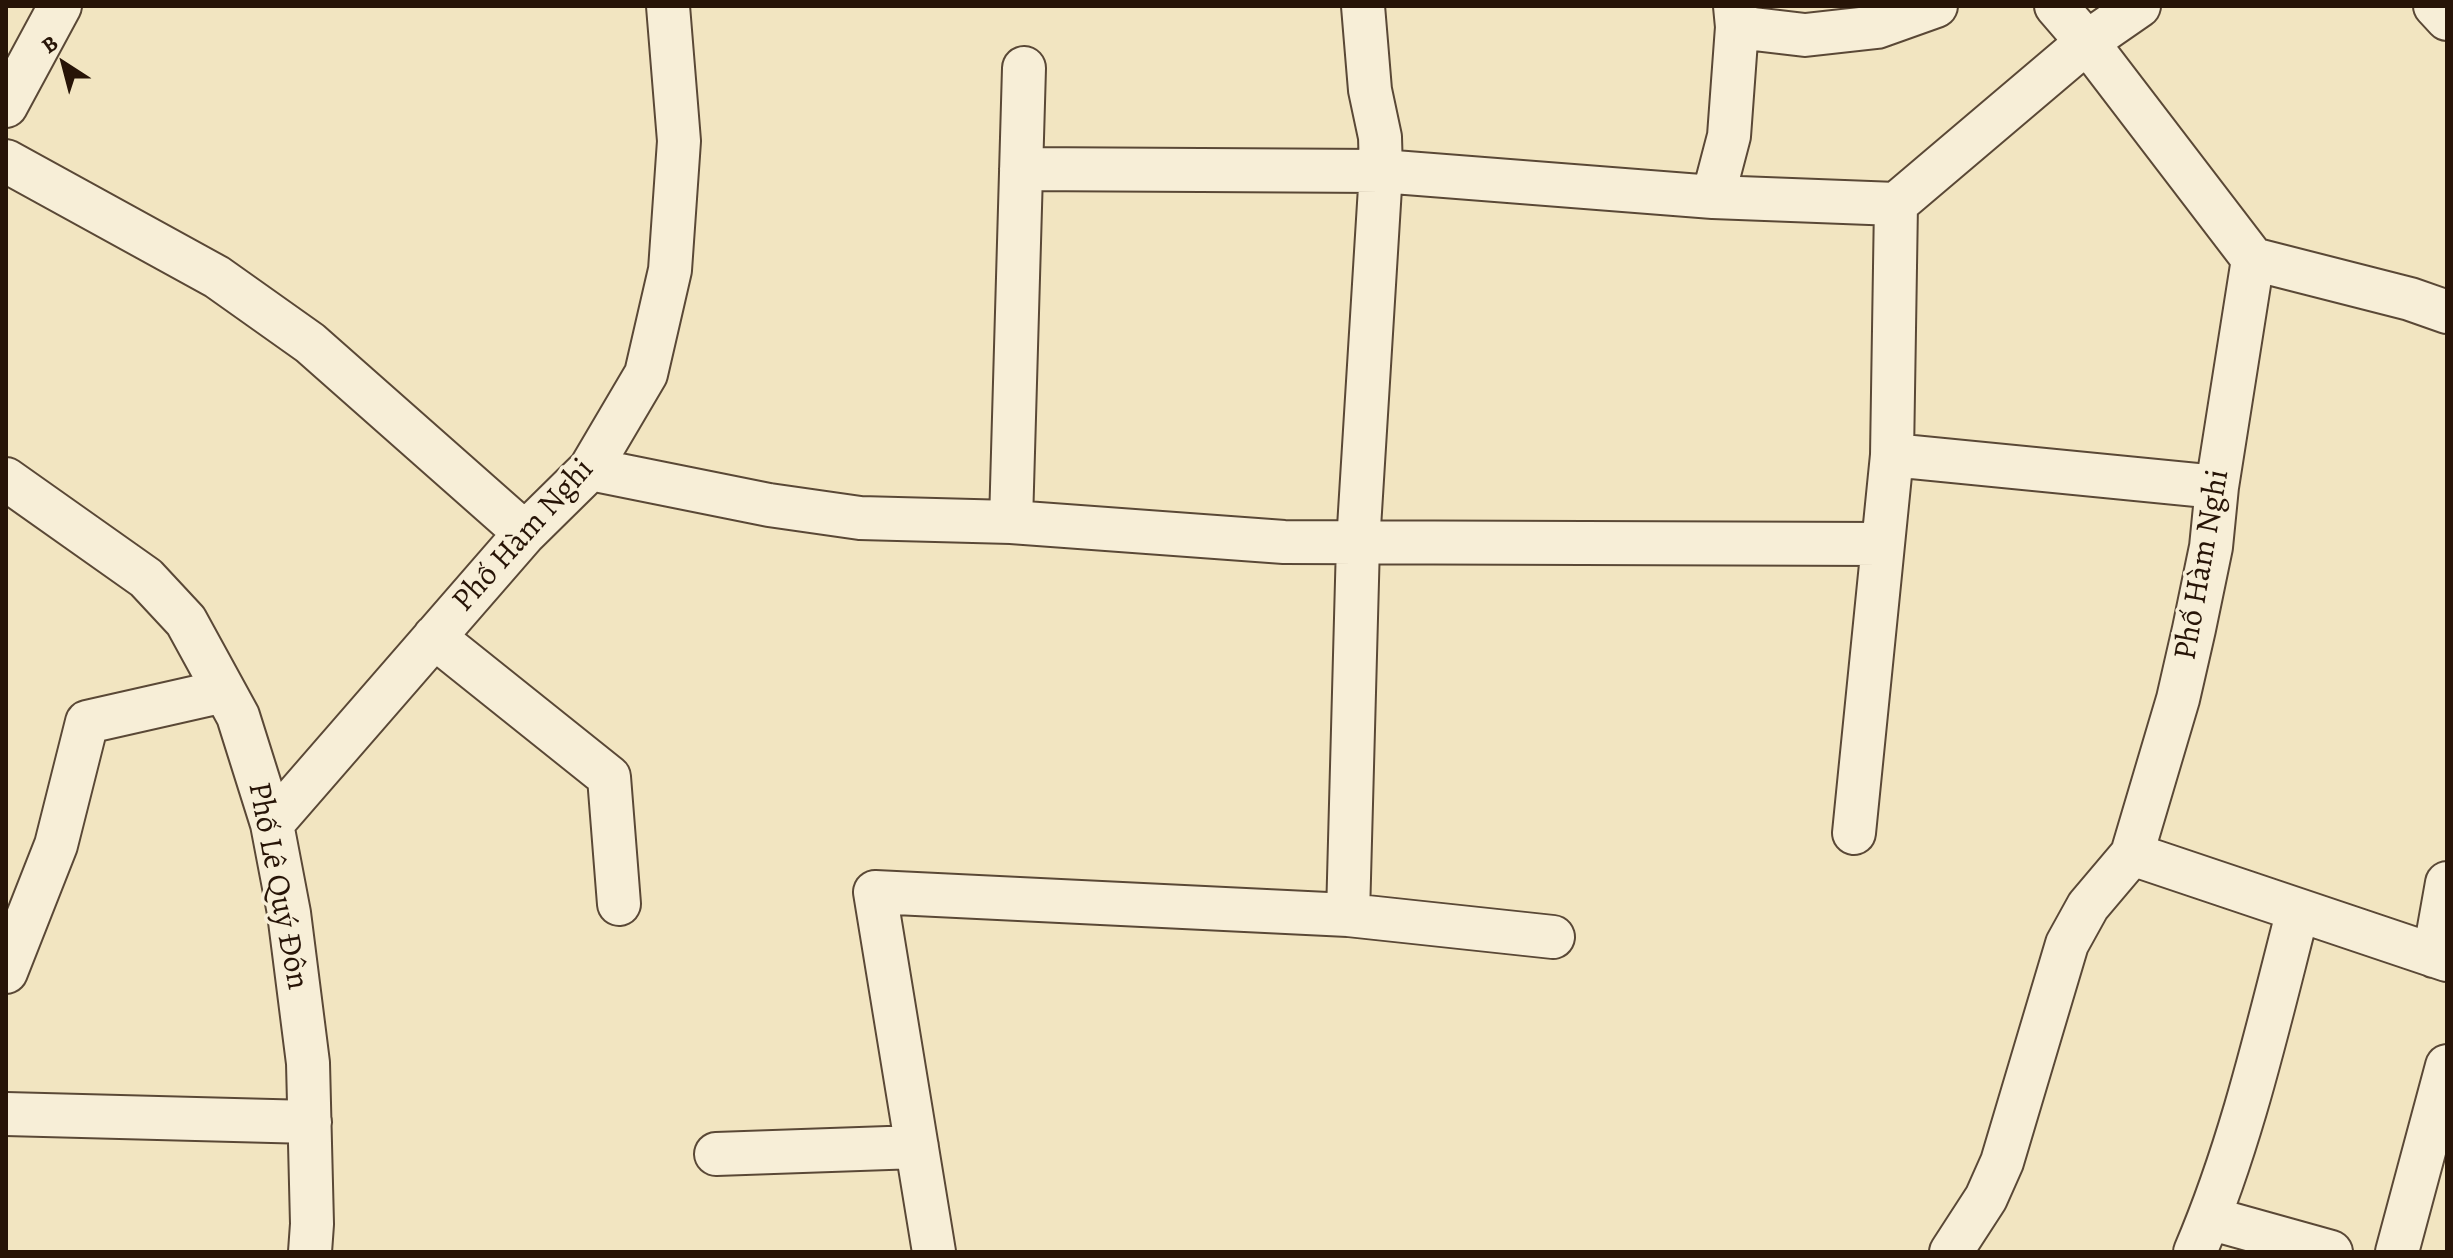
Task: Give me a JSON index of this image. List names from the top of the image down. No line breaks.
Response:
{"streets":{"street":["Phố Hàm Nghi","Phố Lê Quý Đôn"]},"crossings":[["Phố Hàm Nghi","Phố Lê Quý Đôn"]],"north":"top left"}
